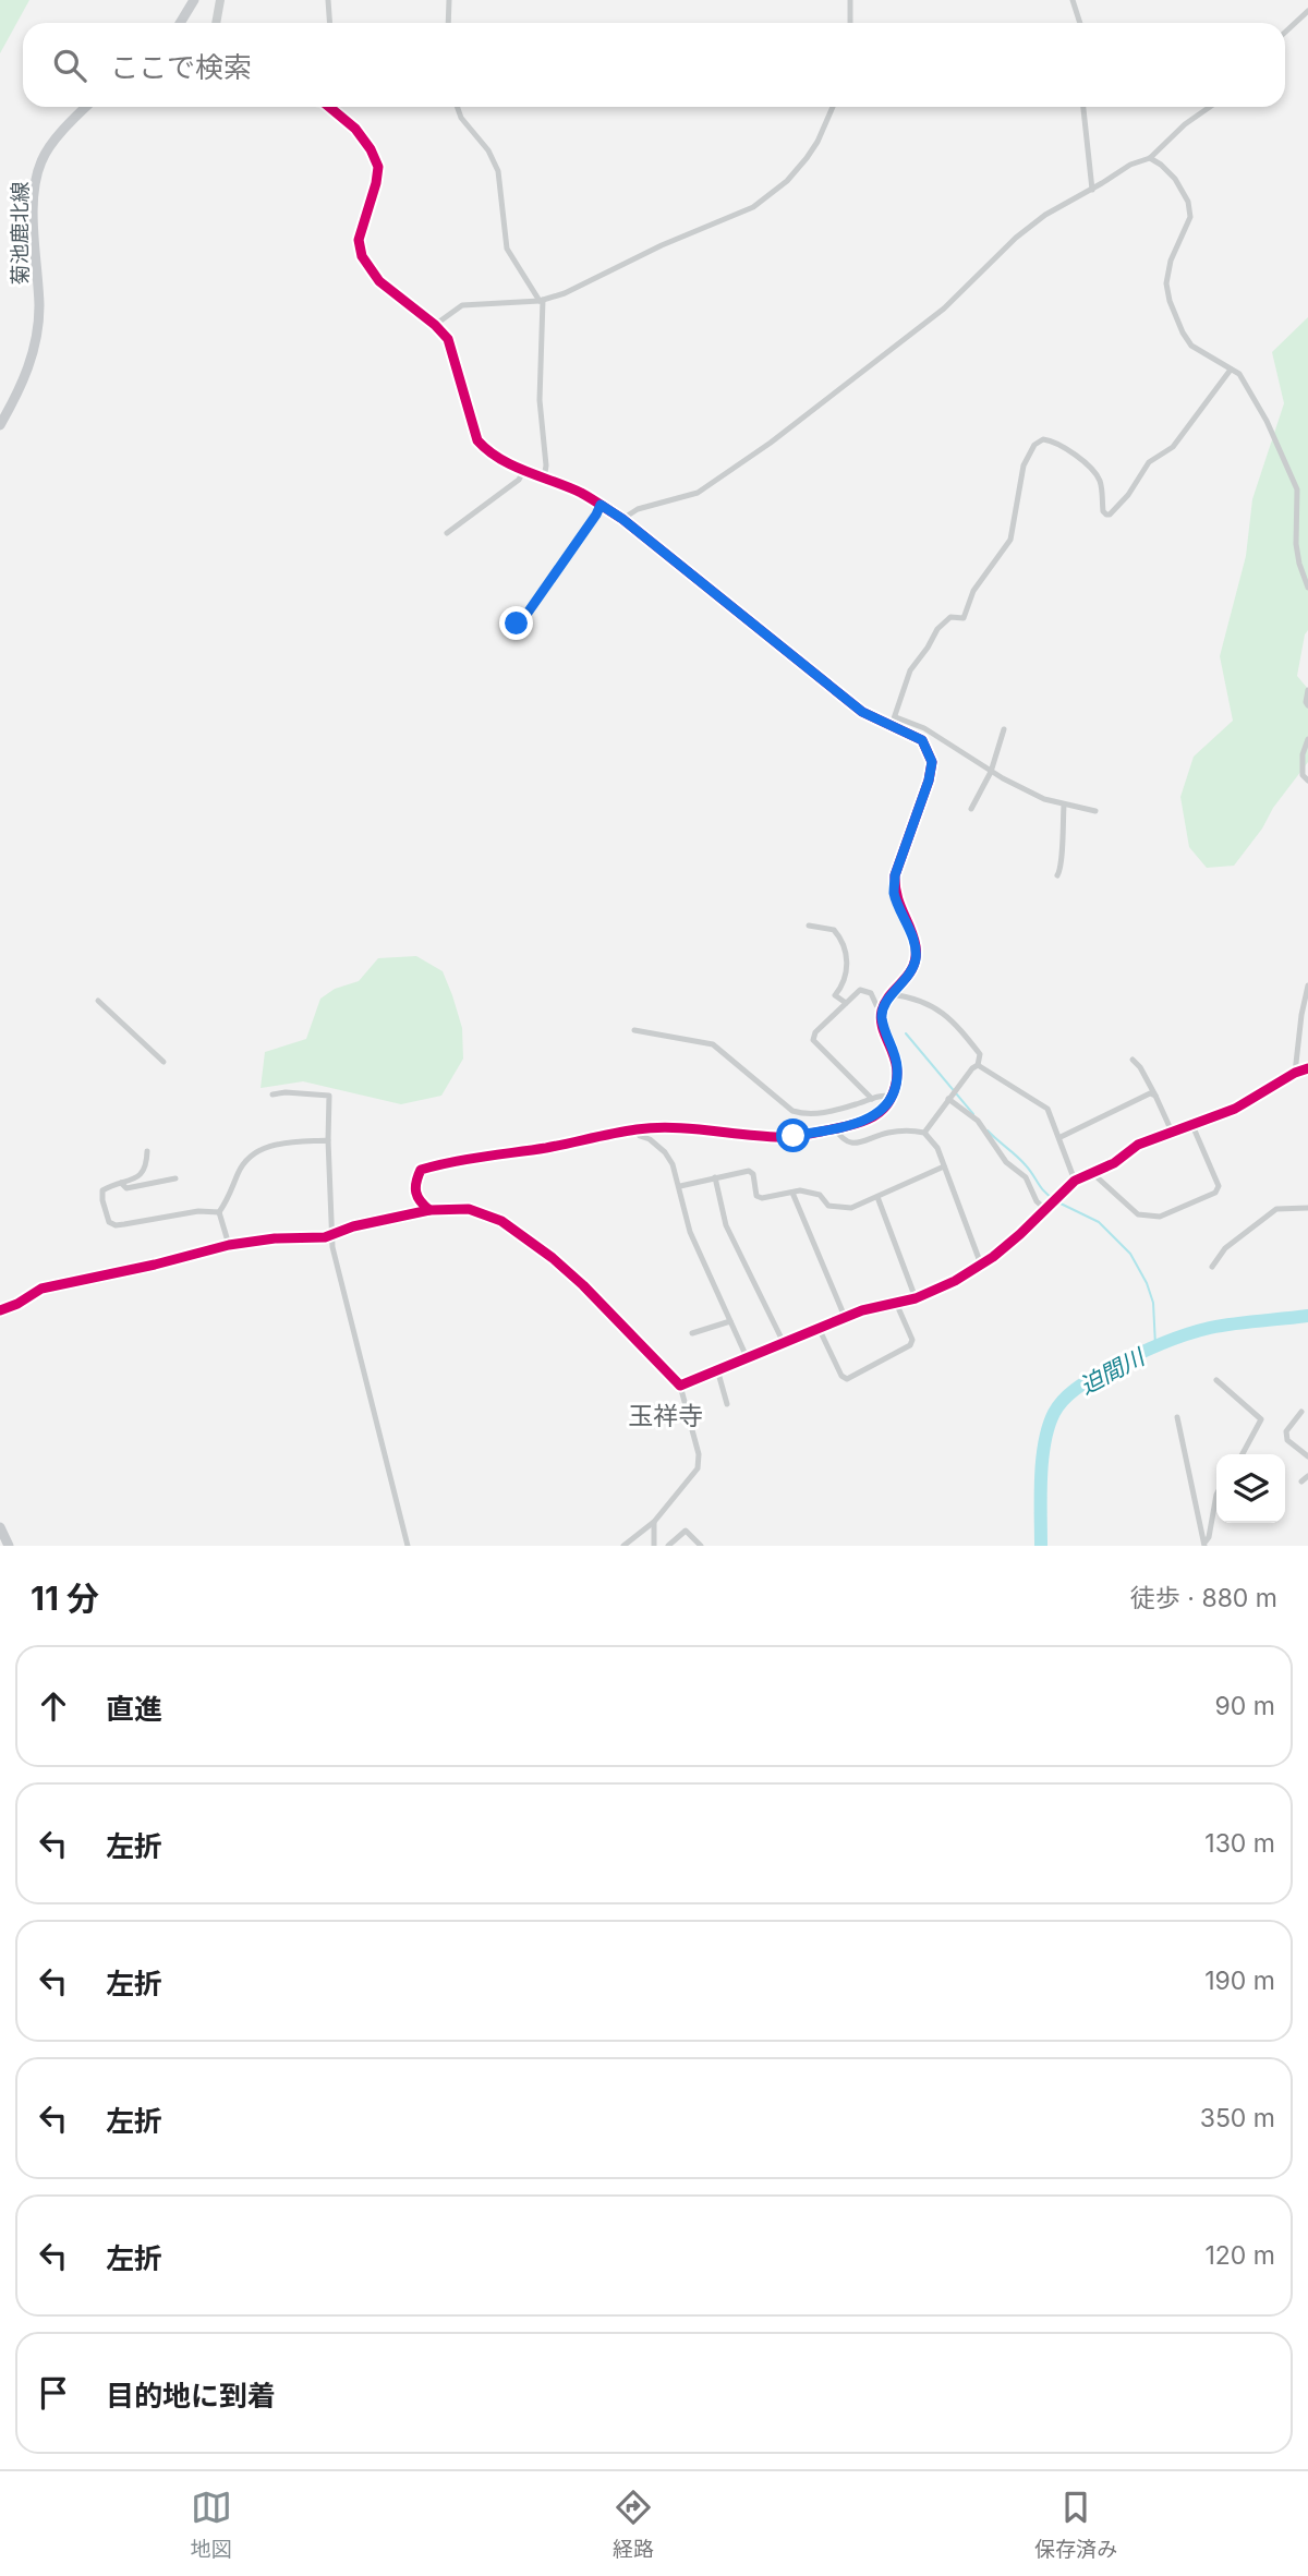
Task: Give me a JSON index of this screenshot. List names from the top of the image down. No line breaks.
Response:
{"streets":{"main road":["菊池鹿北線"]},"districts":["玉祥寺"],"water":["迫間川"],"page":{"search":"ここで検索","heading":["11 分","徒歩 · 880 m"],"list":[["直進","90 m"],["左折","130 m"],["左折","190 m"],["左折","350 m"],["左折","120 m"],"目的地に到着"],"nav":["地図","経路","保存済み"]}}
